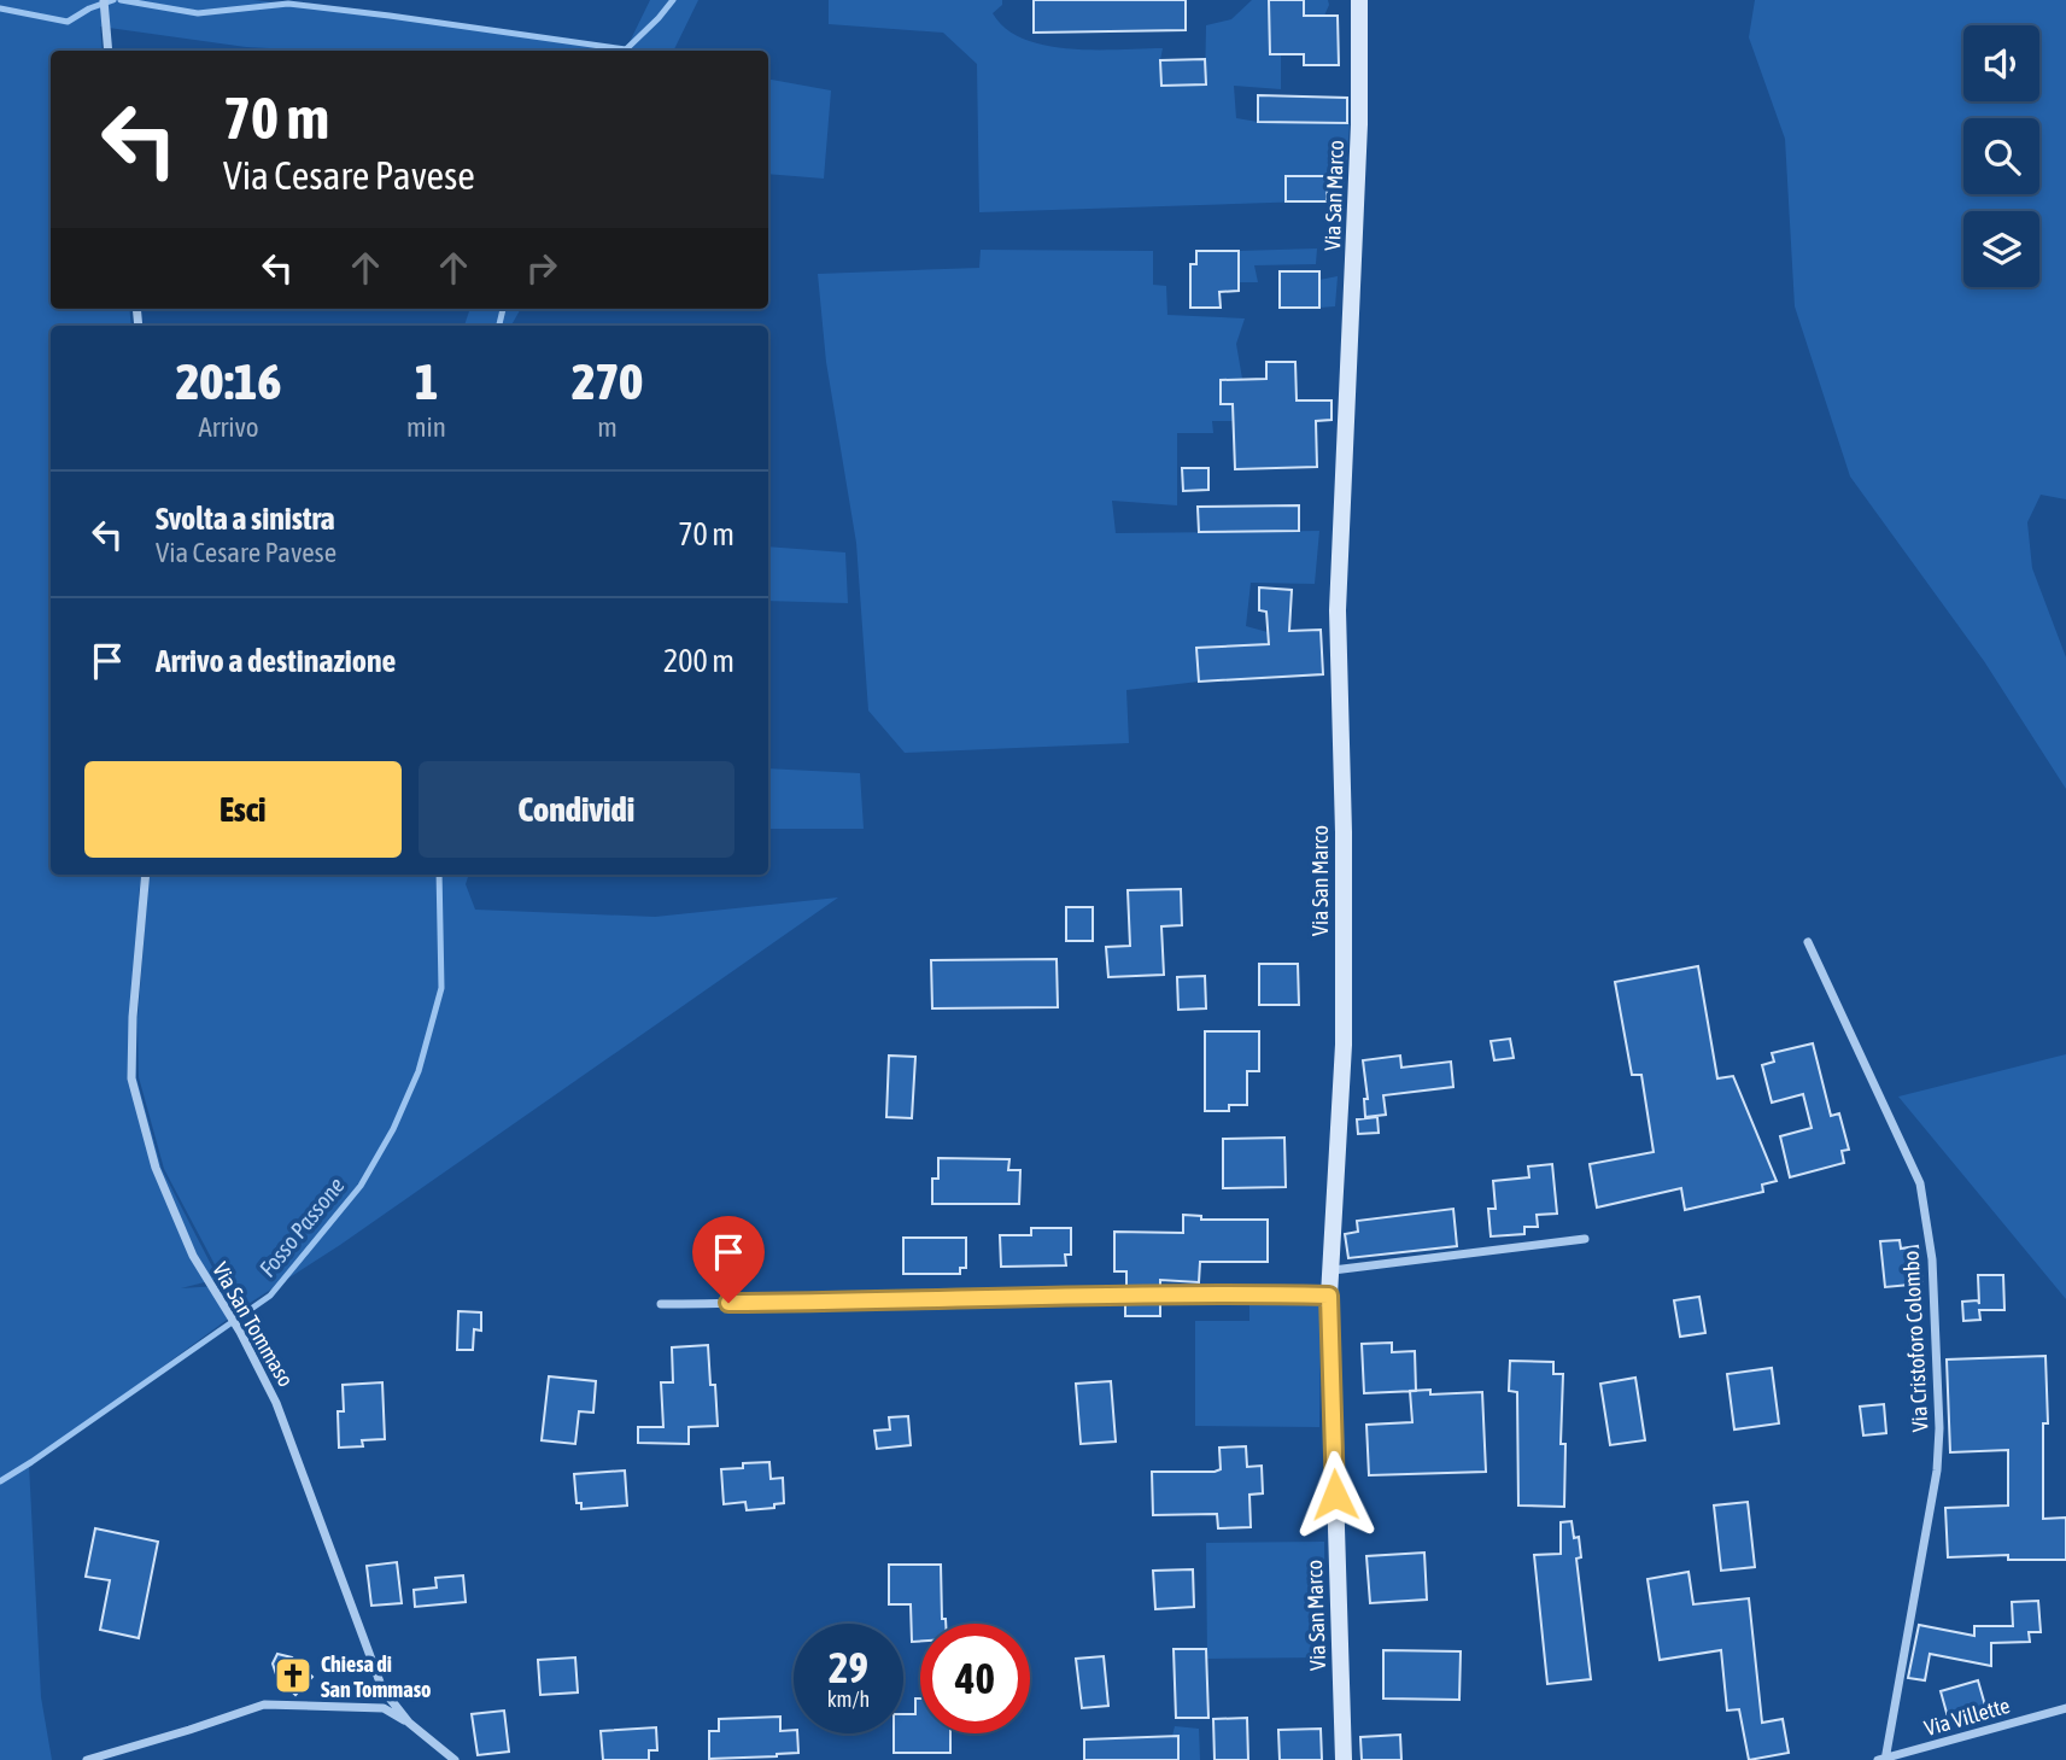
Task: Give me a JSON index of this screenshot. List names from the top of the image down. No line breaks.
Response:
{"streets":{"street":["Via San Marco","Via San Tommaso","Via Cristoforo Colombo","Via Villette"]},"crossings":[["Via Cristoforo Colombo","Via Villette"]],"water":["Fosso Passone"],"places":{"church":["Chiesa di San Tommaso"]},"page":{"turn":["70 m","Via Cesare Pavese"],"eta":["20:16","Arrivo","1","min","270","m"],"list":[{"name":"Svolta a sinistra","note":"Via Cesare Pavese","value":"70 m"},{"name":"Arrivo a destinazione","value":"200 m"}],"buttons":["Esci","Condividi"],"speed":"29 km/h","limit":"40"}}
